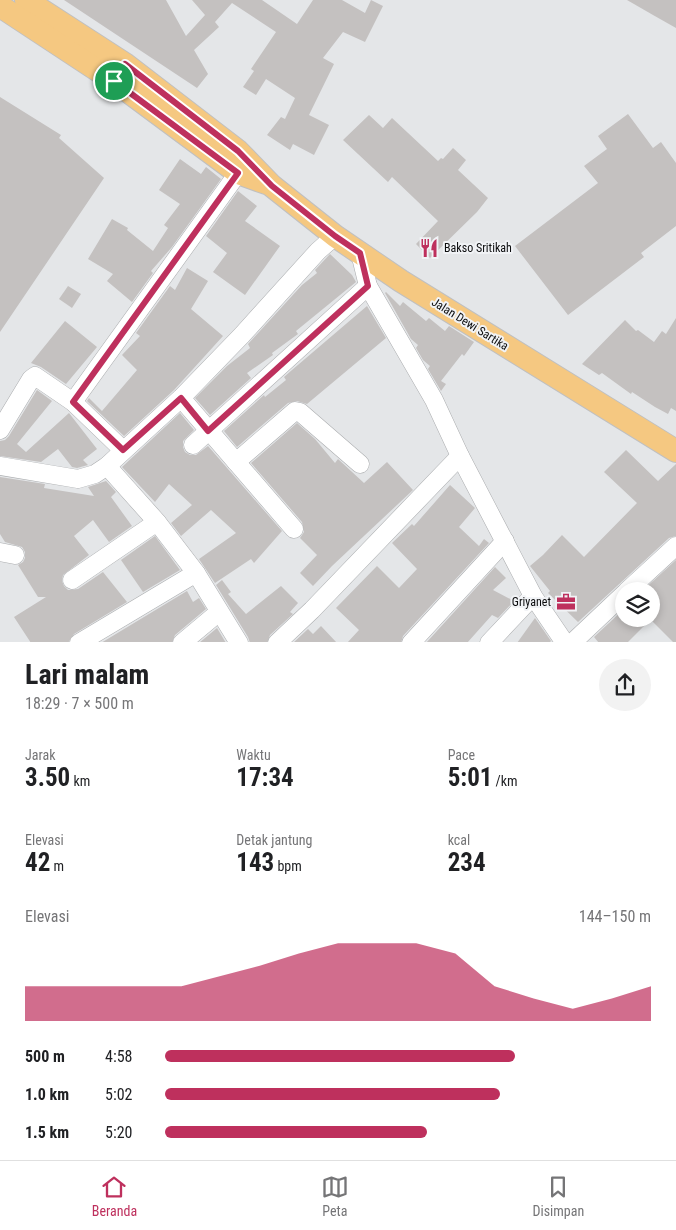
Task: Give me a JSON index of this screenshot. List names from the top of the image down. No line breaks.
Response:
{"streets":{"main road":["Jalan Dewi Sartika"]},"places":{"restaurant":["Bakso Sritikah"],"office":["Griyanet"]},"page":{"heading":["Lari malam","18:29 · 7 × 500 m"],"stats":[["Jarak","3.50 km"],["Waktu","17:34"],["Pace","5:01 /km"],["Elevasi","42 m"],["Detak jantung","143 bpm"],["kcal","234"]],"chart":["Elevasi","144–150 m"],"list":[{"name":"500 m","note":"4:58"},{"name":"1.0 km","note":"5:02"},{"name":"1.5 km","note":"5:20"}],"tabs":["Beranda","Peta","Disimpan"]}}
